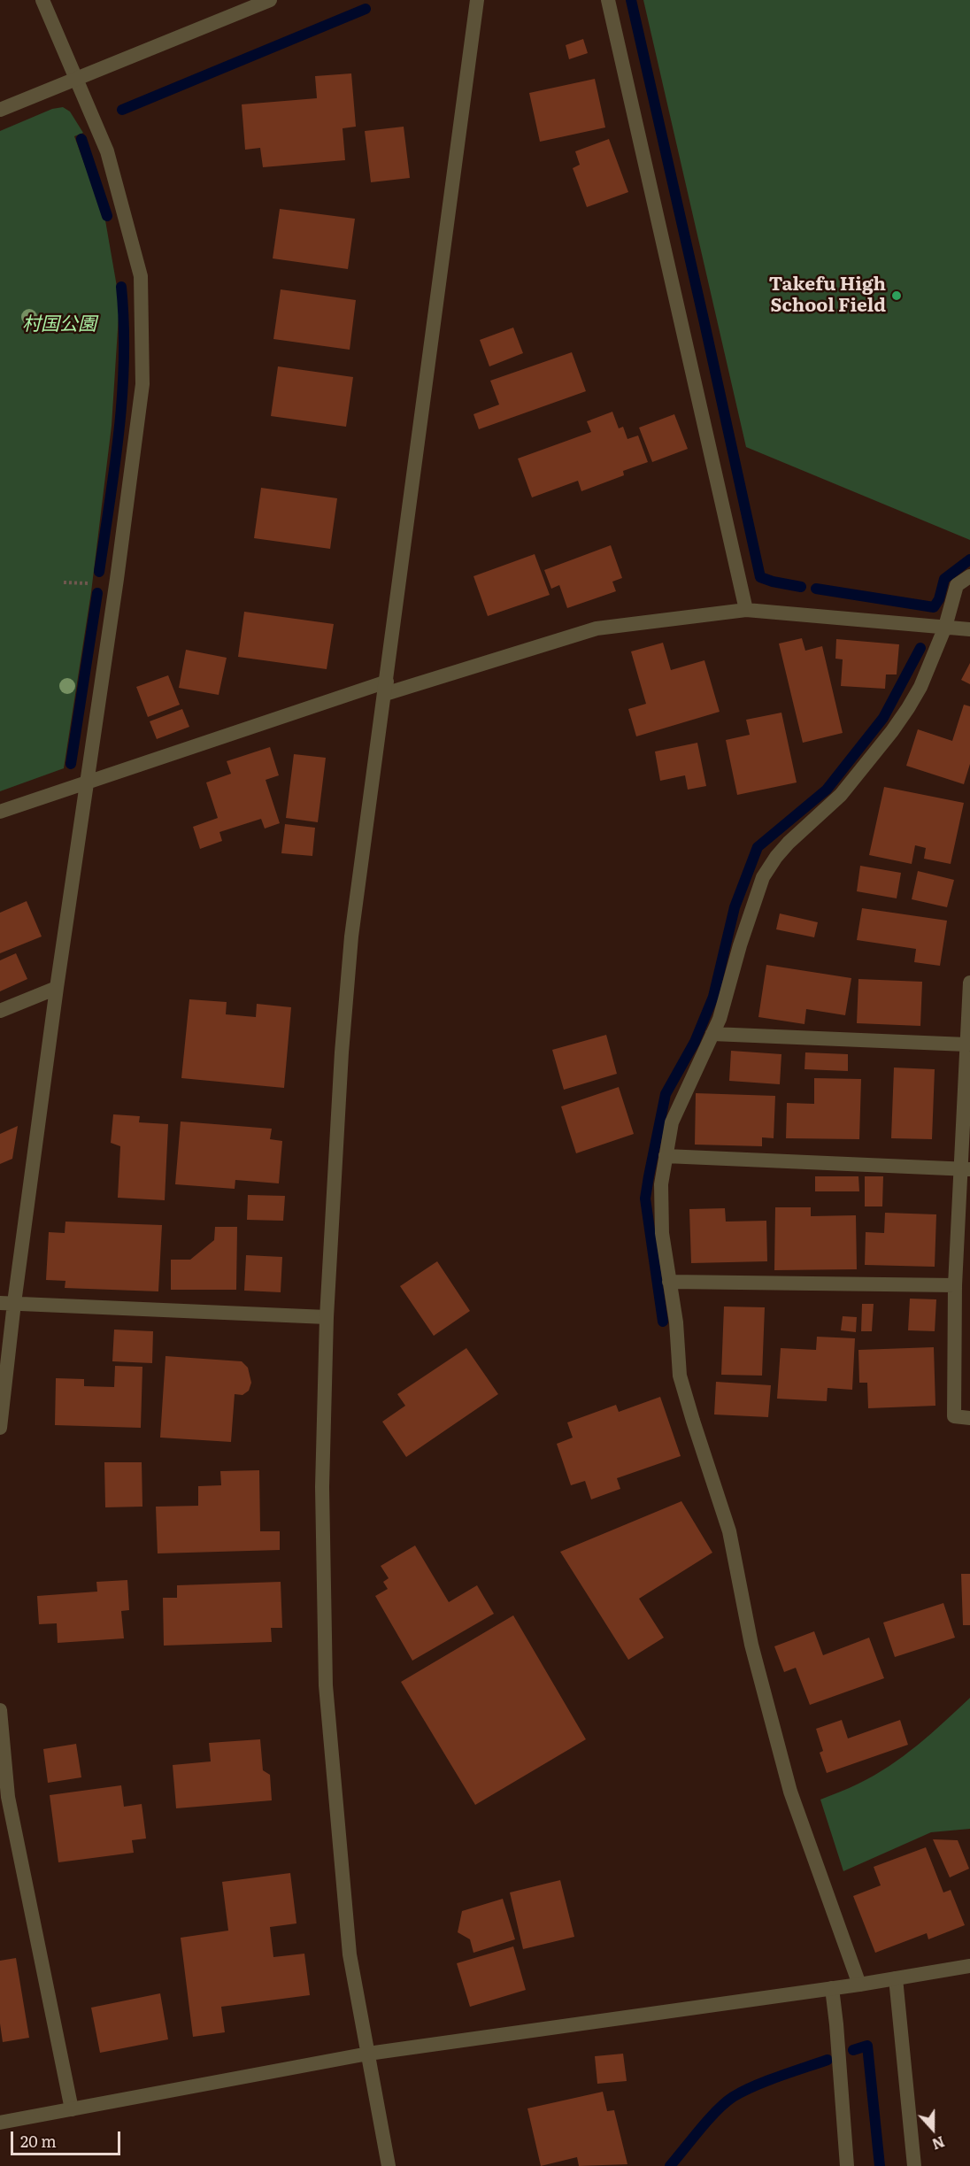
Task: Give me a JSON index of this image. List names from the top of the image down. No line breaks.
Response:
{"parks":["村国公園"],"places":["Takefu High School Field"],"scale_bar":"20 m","north":"bottom"}
